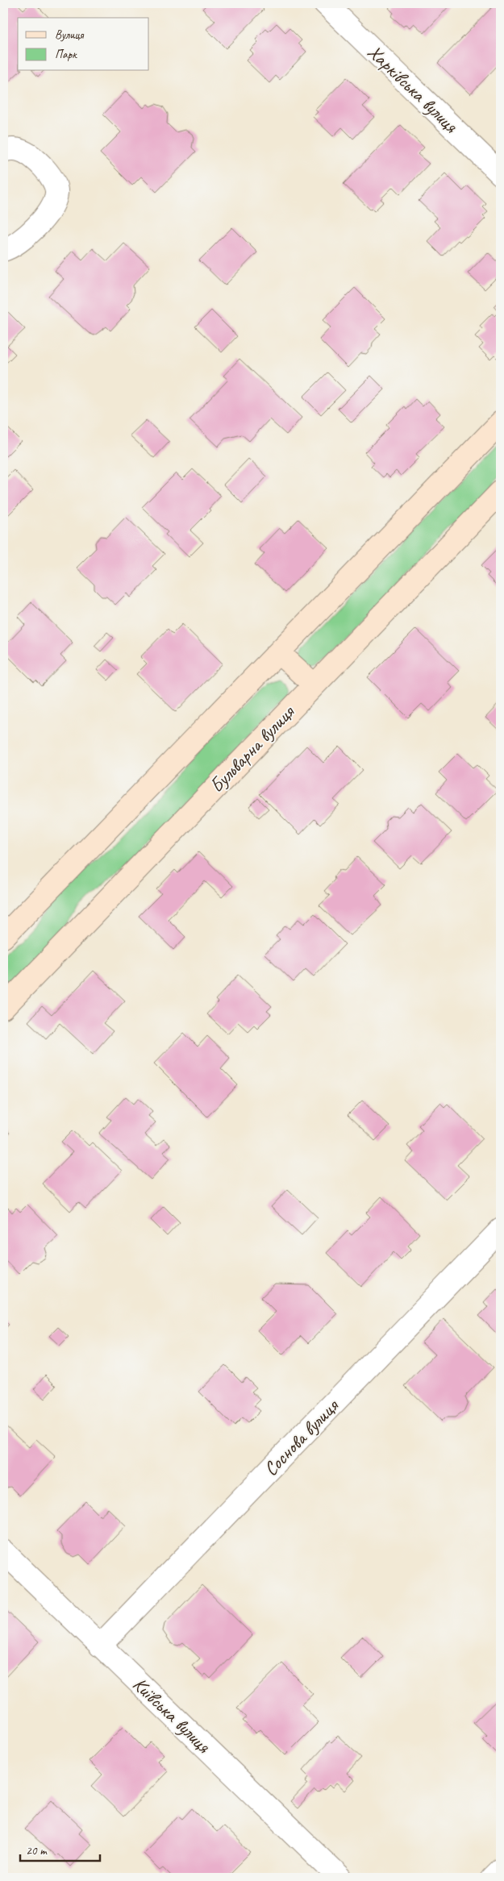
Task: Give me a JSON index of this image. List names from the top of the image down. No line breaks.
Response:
{"streets":{"street":["Харківська вулиця","Бульварна вулиця","Соснова вулиця","Київська вулиця"]},"crossings":[["Соснова вулиця","Київська вулиця"]],"legend":["Вулиця","Парк"],"scale_bar":"20 m"}
